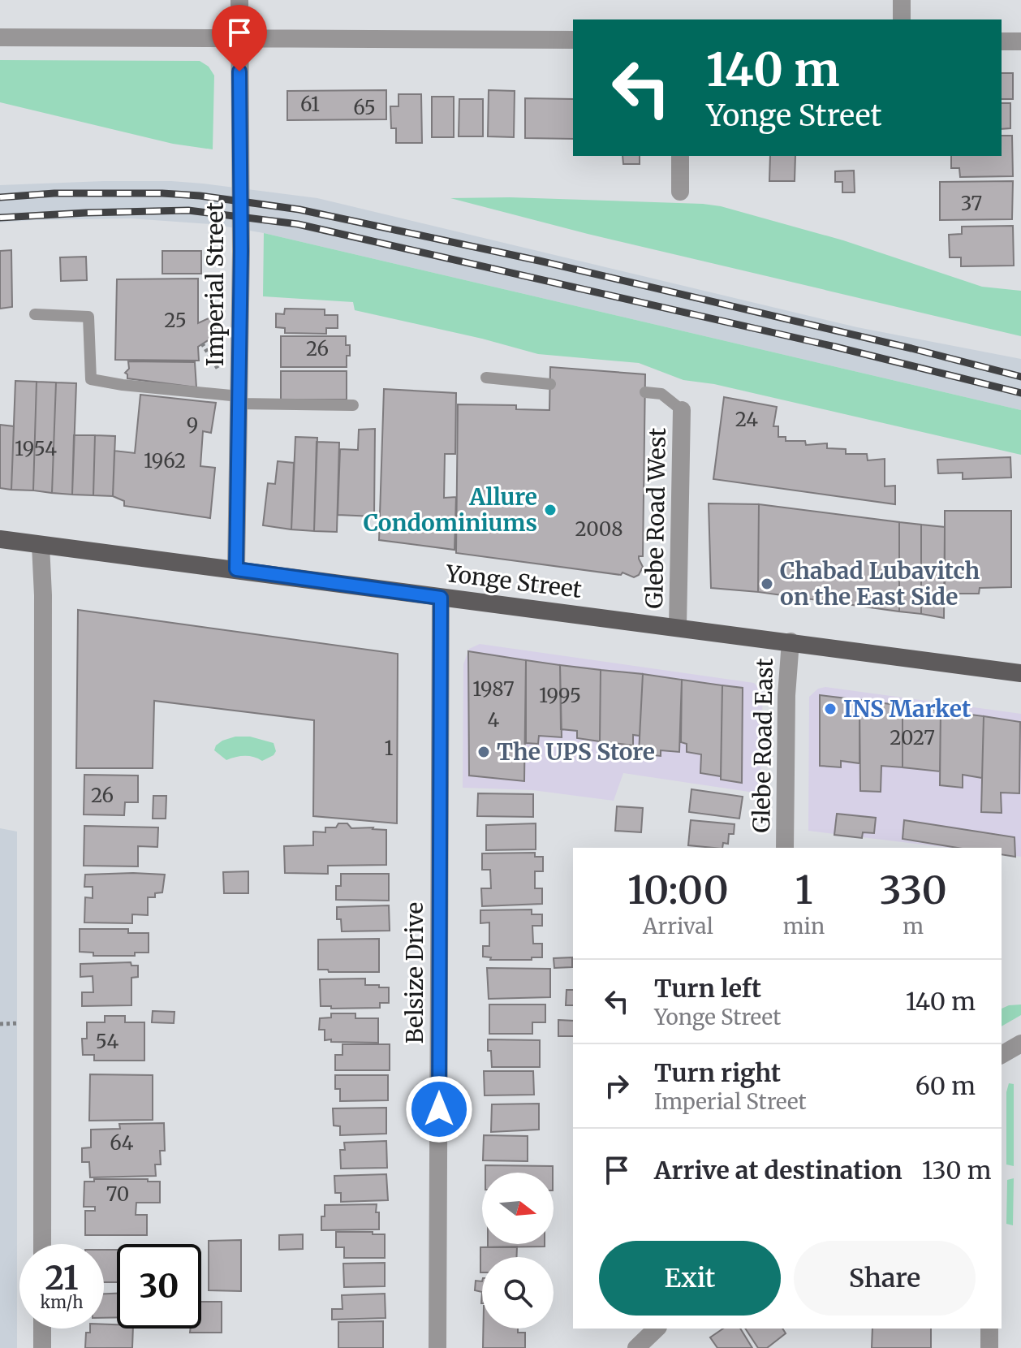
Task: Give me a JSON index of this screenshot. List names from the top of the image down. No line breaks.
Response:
{"streets":{"main road":["Yonge Street"],"street":["Imperial Street","Glebe Road West","Glebe Road East","Belsize Drive"]},"crossings":[["Imperial Street","Yonge Street"],["Glebe Road West","Yonge Street"],["Yonge Street","Glebe Road East"],["Yonge Street","Belsize Drive"]],"places":["Allure Condominiums","Chabad Lubavitch on the East Side","INS Market","The UPS Store"],"house_numbers":["61","65","37","25","26","24","9","1954","1962","2008","1987","1995","4","2027","1","26","54","64","70"],"north":"right","page":{"turn":["140 m","Yonge Street"],"eta":["10:00","Arrival","1","min","330","m"],"list":[{"name":"Turn left","note":"Yonge Street","value":"140 m"},{"name":"Turn right","note":"Imperial Street","value":"60 m"},{"name":"Arrive at destination","value":"130 m"}],"buttons":["Exit","Share"],"speed":"21 km/h","limit":"30"}}
